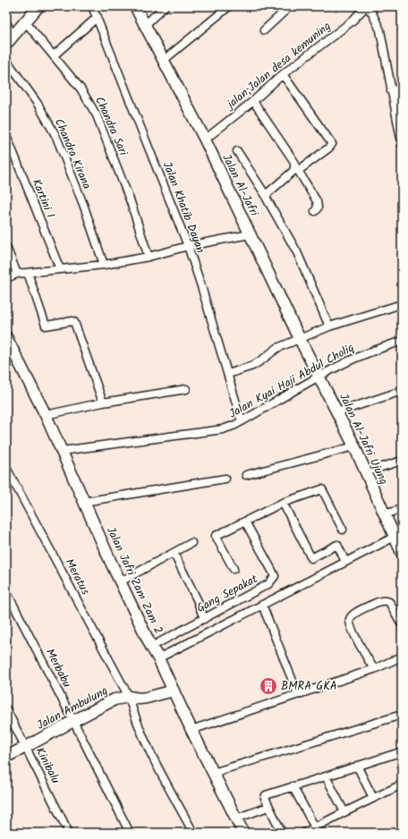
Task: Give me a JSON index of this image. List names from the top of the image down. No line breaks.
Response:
{"streets":{"street":["jalan;Jalan desa kemuning","Chandra Sari","Chandra Kirana","Jalan Al-Jafri","Kartini I","Jalan Khatib Dayan","Jalan Kyai Haji Abdul Choliq","Jalan Al-Jafri Ujung","Meratus","Jalan Jafri Zam Zam 2","Gang Sepakat","Merbabu","Jalan Ambulung","Kinibalu"]},"crossings":[["jalan;Jalan desa kemuning","Jalan Al-Jafri"],["Jalan Al-Jafri","Jalan Kyai Haji Abdul Choliq"],["Jalan Al-Jafri","Jalan Al-Jafri Ujung"],["Jalan Khatib Dayan","Jalan Kyai Haji Abdul Choliq"],["Jalan Kyai Haji Abdul Choliq","Jalan Al-Jafri Ujung"],["Jalan Kyai Haji Abdul Choliq","Jalan Jafri Zam Zam 2"],["Meratus","Jalan Ambulung"],["Jalan Jafri Zam Zam 2","Gang Sepakat"],["Jalan Jafri Zam Zam 2","Jalan Ambulung"],["Merbabu","Jalan Ambulung"],["Jalan Ambulung","Kinibalu"]],"places":{"building":["BMRA GKA"]}}
